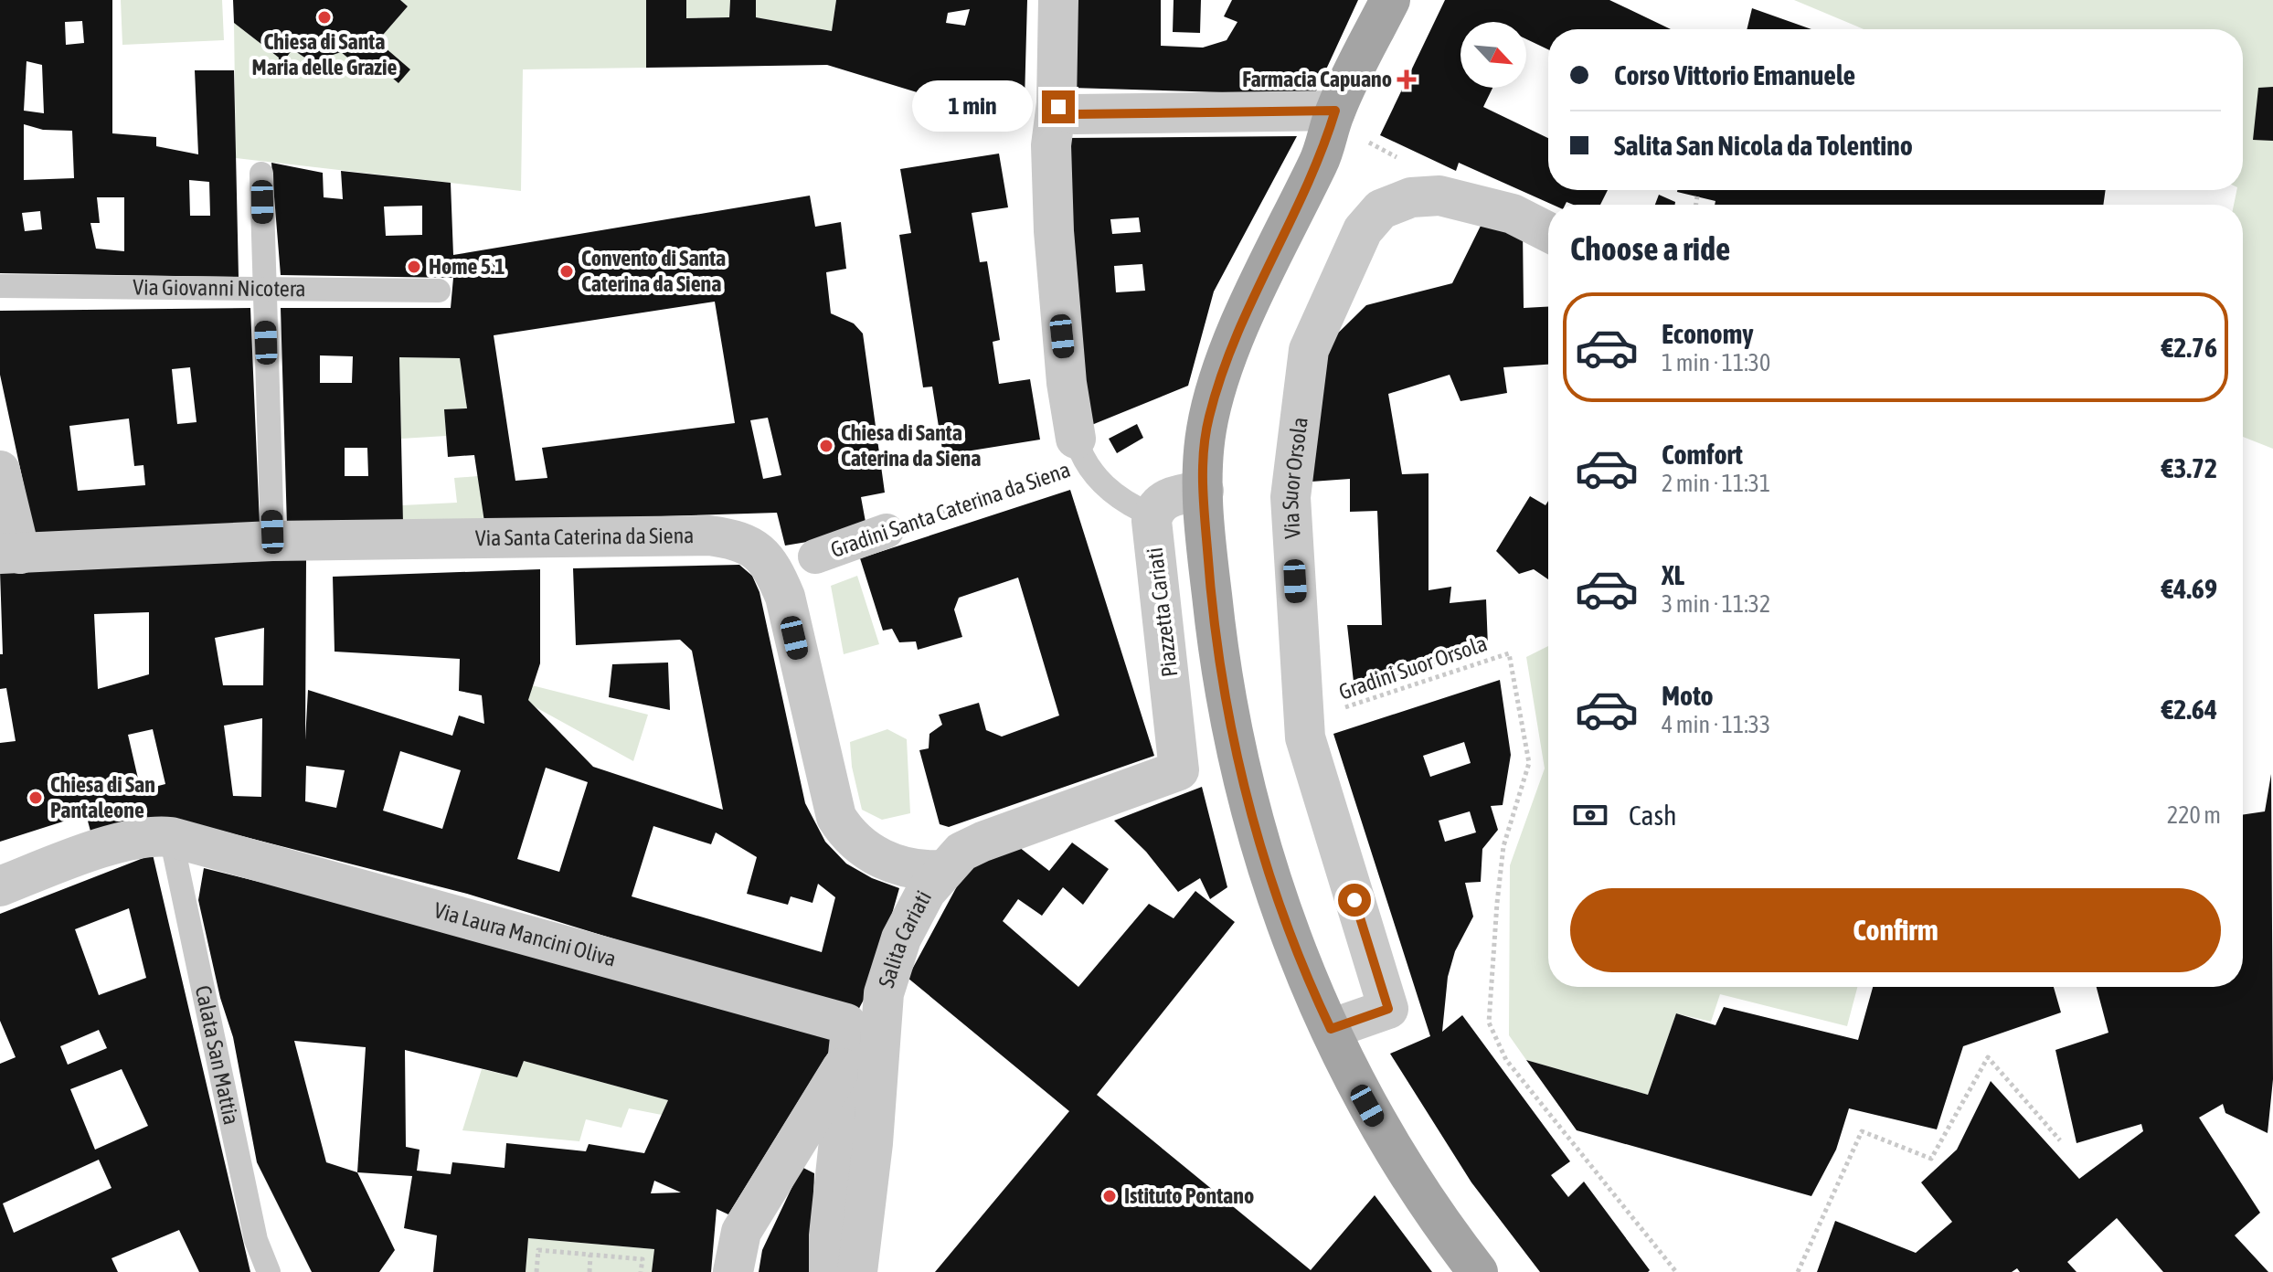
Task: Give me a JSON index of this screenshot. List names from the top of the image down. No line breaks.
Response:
{"streets":{"street":["Via Suor Orsola","Gradini Santa Caterina da Siena","Via Santa Caterina da Siena","Piazzetta Cariati","Via Laura Mancini Oliva","Salita Cariati"],"lane":["Via Giovanni Nicotera","Calata San Mattia"],"path":["Gradini Suor Orsola"]},"crossings":[["Via Suor Orsola","Gradini Suor Orsola"],["Via Santa Caterina da Siena","Salita Cariati"],["Piazzetta Cariati","Salita Cariati"],["Via Laura Mancini Oliva","Calata San Mattia"]],"places":{"other":["Chiesa di Santa Maria delle Grazie","Home 5.1","Convento di Santa Caterina da Siena","Chiesa di Santa Caterina da Siena","Chiesa di San Pantaleone","Istituto Pontano"],"health":["Farmacia Capuano"]},"north":"bottom right","page":{"banner":["Corso Vittorio Emanuele","Salita San Nicola da Tolentino"],"bubble":"1 min","heading":"Choose a ride","list":[{"name":"Economy","note":"1 min · 11:30","value":"€2.76"},{"name":"Comfort","note":"2 min · 11:31","value":"€3.72"},{"name":"XL","note":"3 min · 11:32","value":"€4.69"},{"name":"Moto","note":"4 min · 11:33","value":"€2.64"}],"pay":["Cash","220 m"],"buttons":"Confirm"}}
